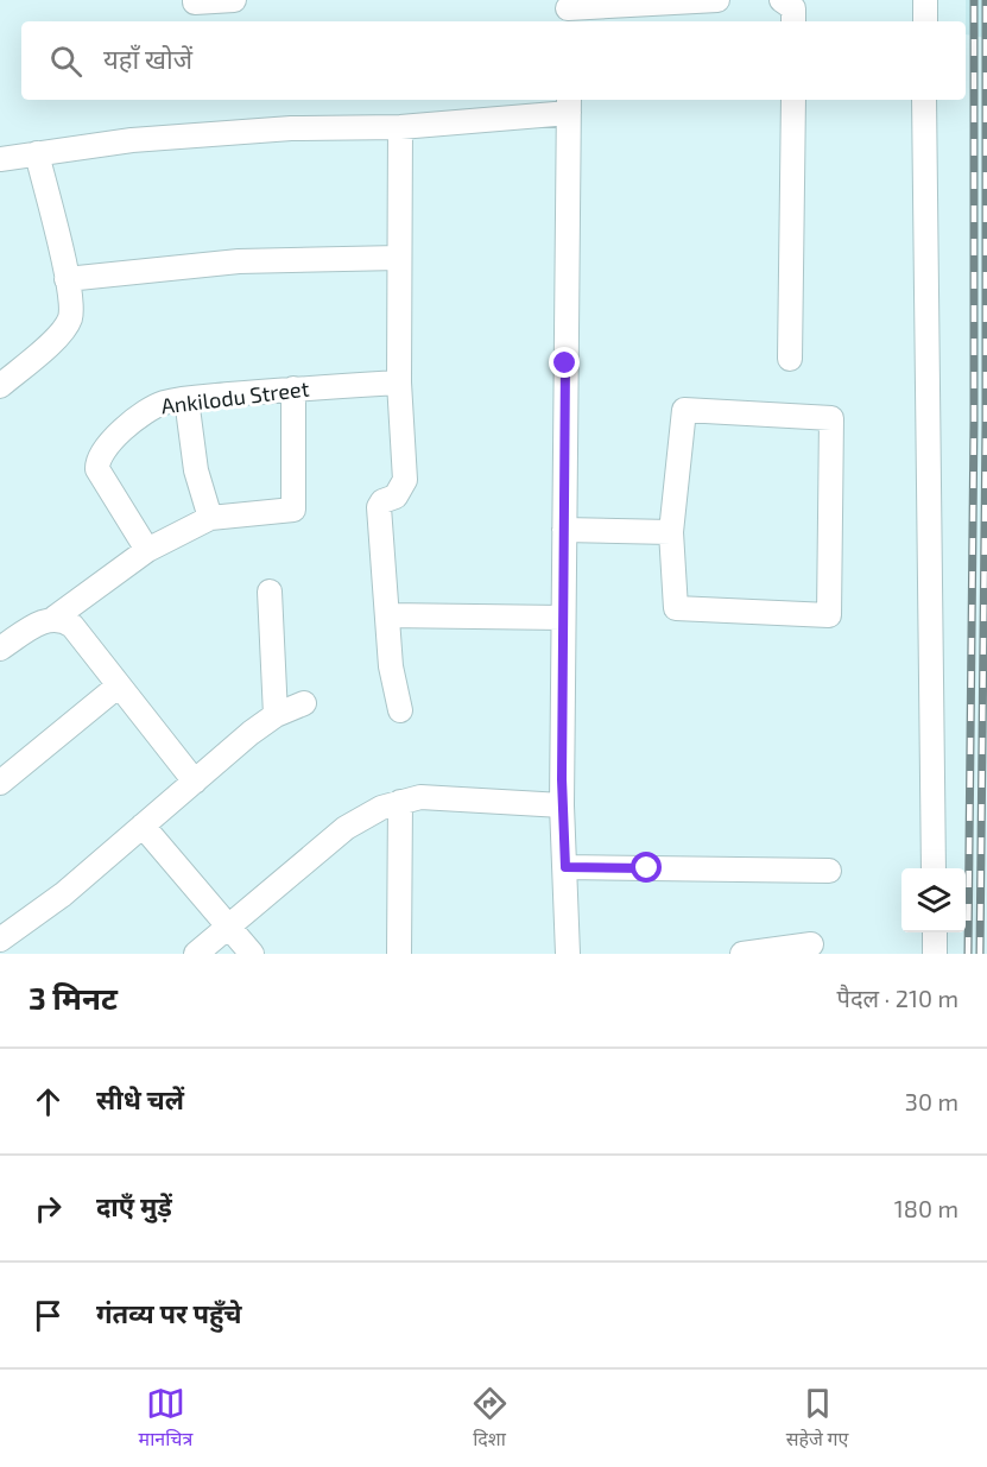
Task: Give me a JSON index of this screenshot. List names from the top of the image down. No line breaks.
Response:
{"streets":{"street":["Ankilodu Street"]},"page":{"search":"यहाँ खोजें","heading":["3 मिनट","पैदल · 210 m"],"list":[["सीधे चलें","30 m"],["दाएँ मुड़ें","180 m"],"गंतव्य पर पहुँचे"],"nav":["मानचित्र","दिशा","सहेजे गए"]}}
